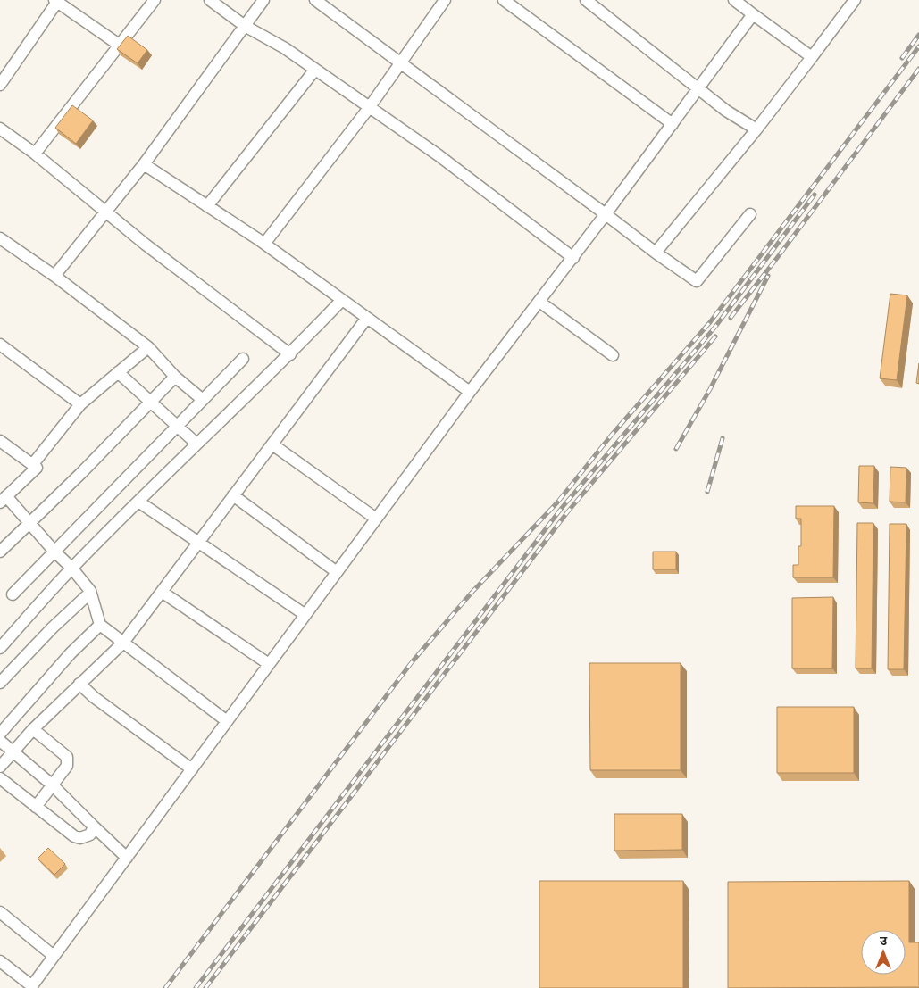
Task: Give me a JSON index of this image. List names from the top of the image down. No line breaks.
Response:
{"north":"top"}
